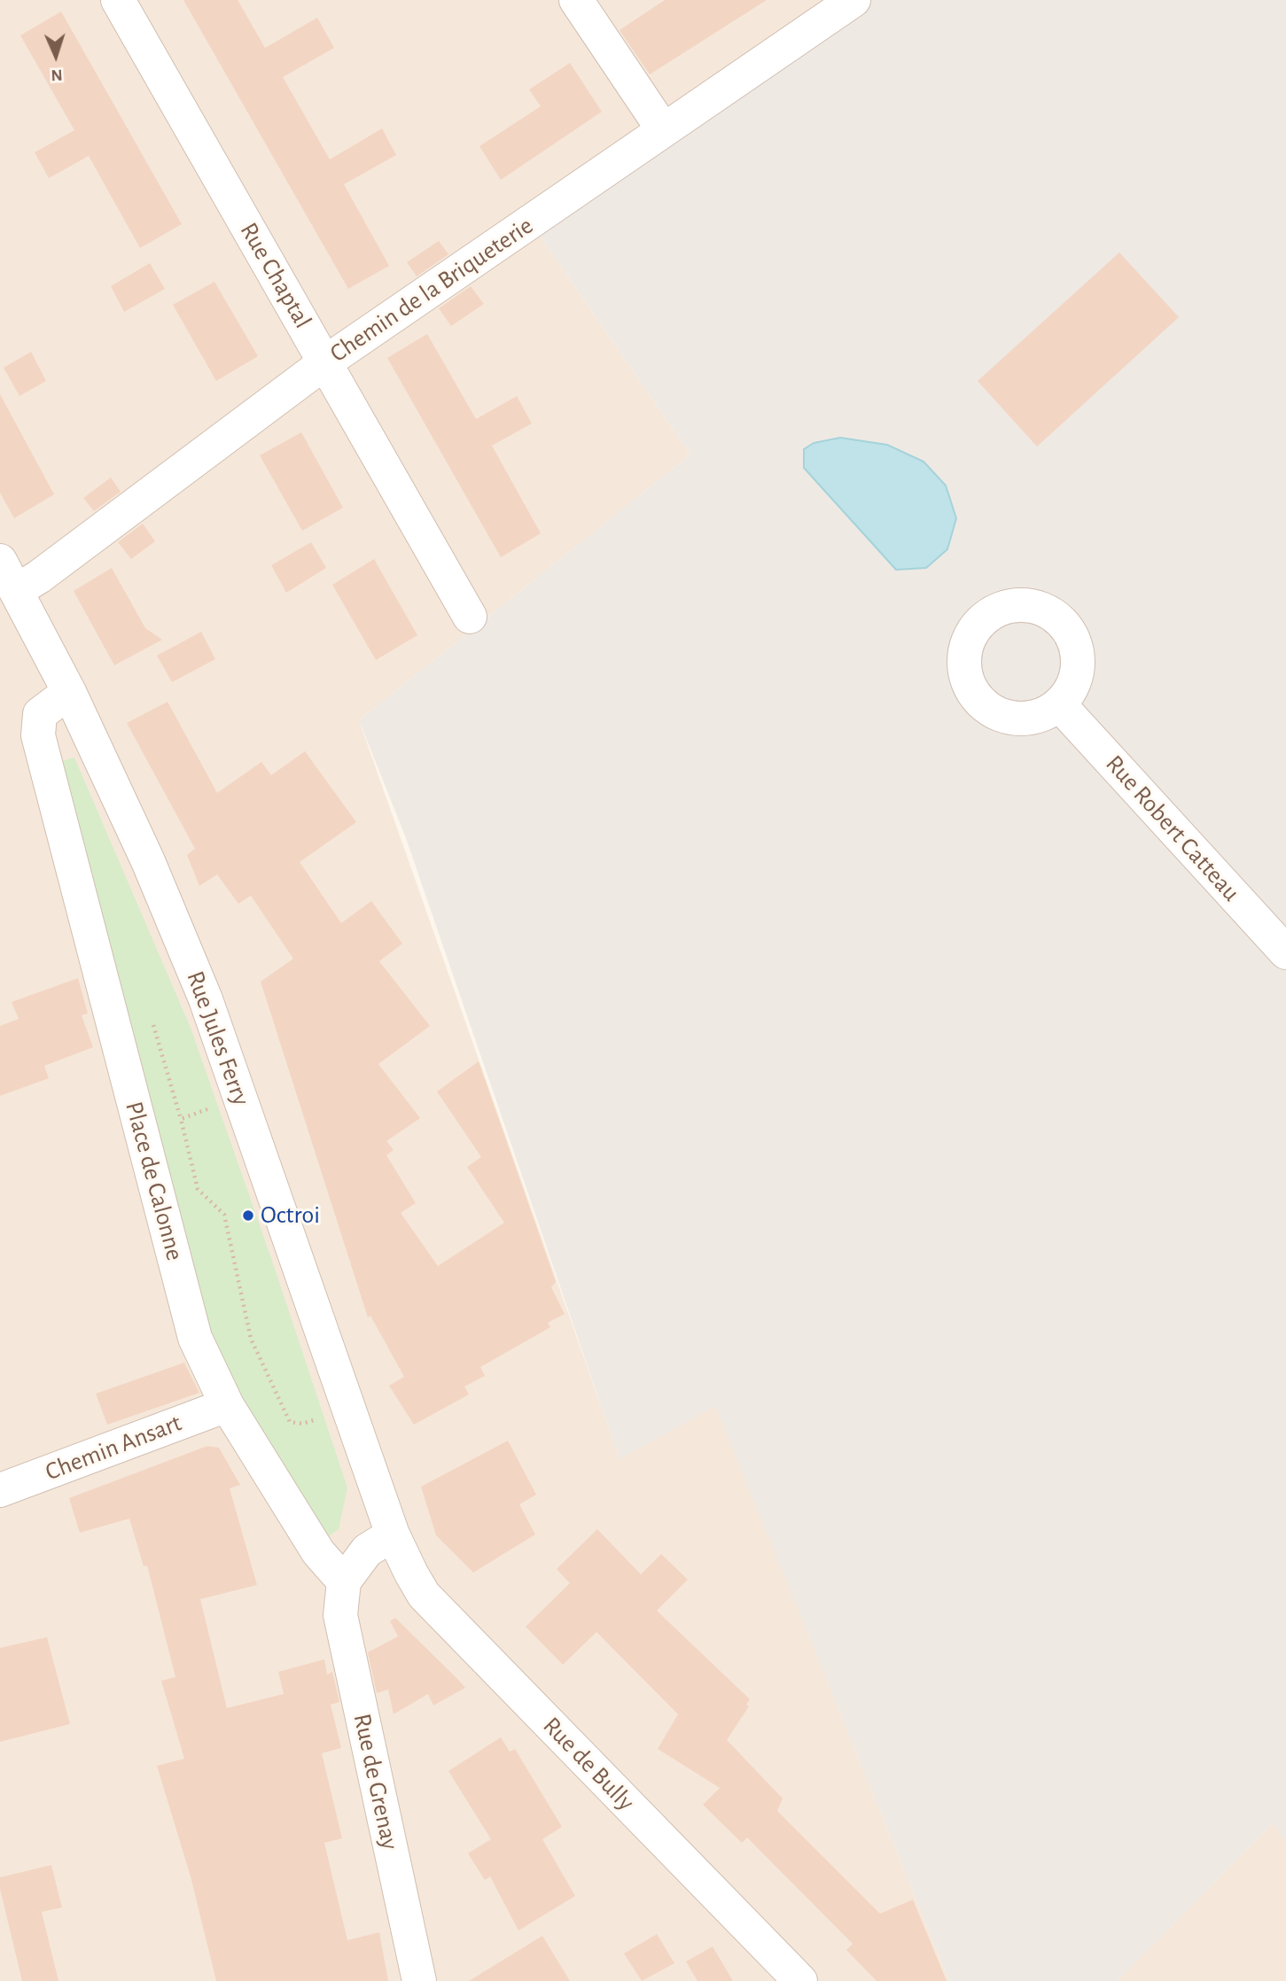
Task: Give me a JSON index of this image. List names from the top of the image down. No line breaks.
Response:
{"streets":{"street":["Rue Chaptal","Chemin de la Briqueterie","Rue Robert Catteau","Rue Jules Ferry","Place de Calonne","Chemin Ansart","Rue de Bully","Rue de Grenay"]},"crossings":[["Rue Chaptal","Chemin de la Briqueterie"],["Chemin de la Briqueterie","Rue Jules Ferry"],["Rue Jules Ferry","Place de Calonne"],["Rue Jules Ferry","Rue de Bully"],["Place de Calonne","Chemin Ansart"],["Place de Calonne","Rue de Grenay"]],"places":["Octroi"],"north":"bottom"}
